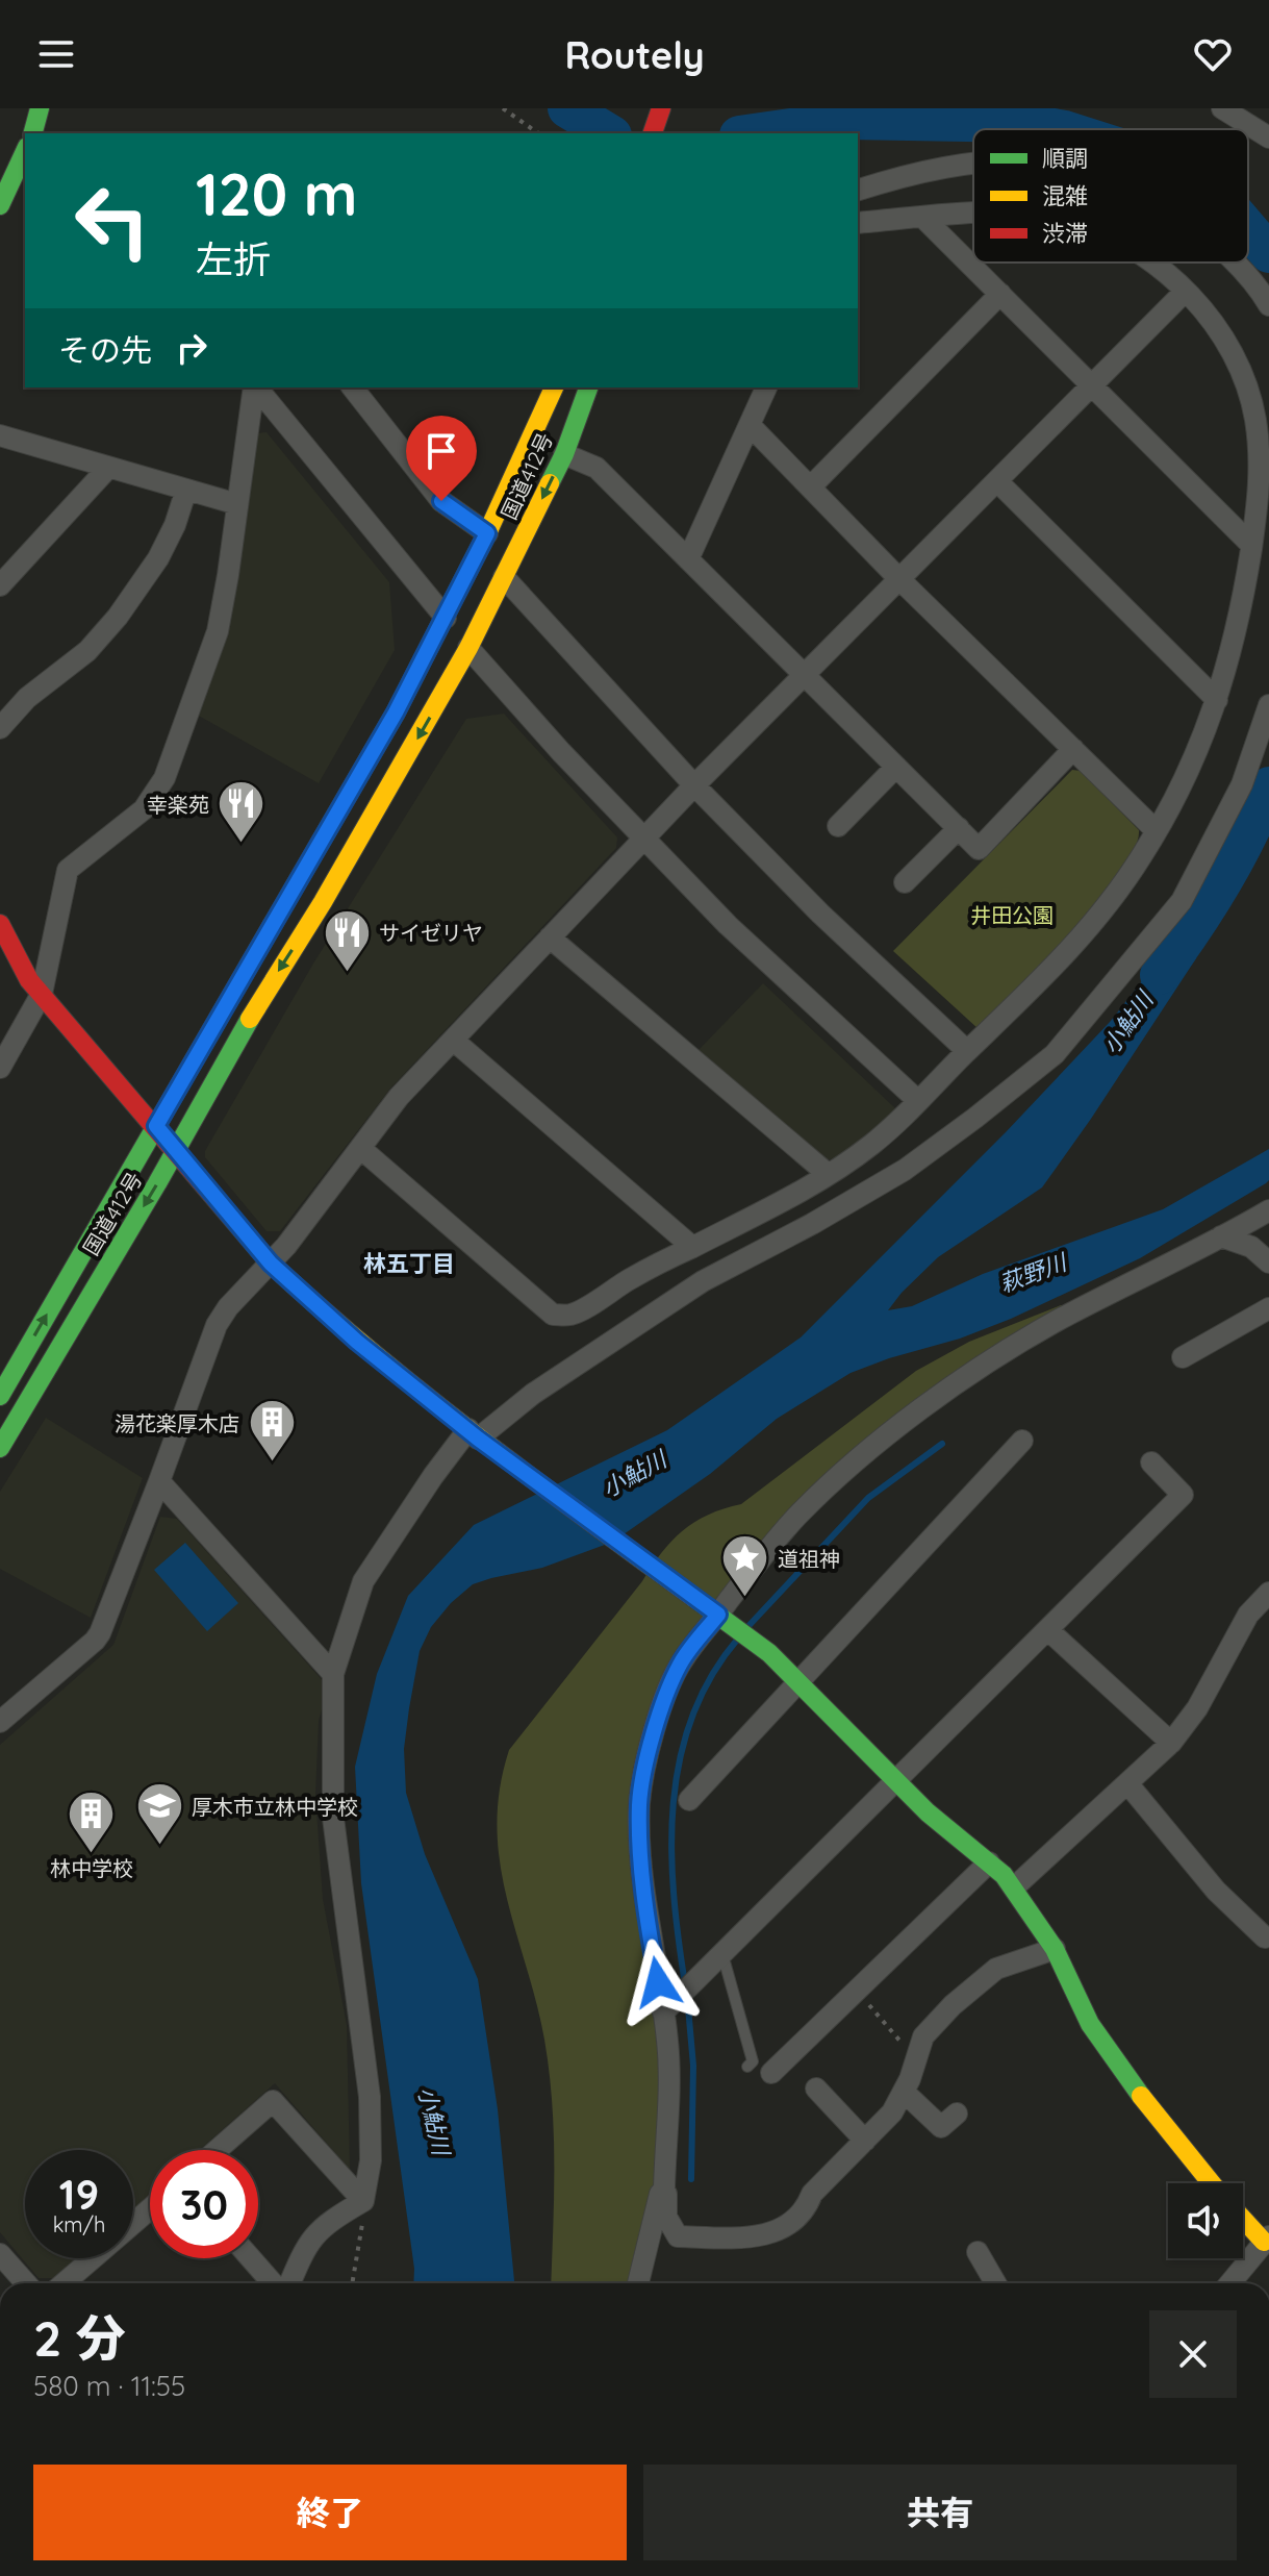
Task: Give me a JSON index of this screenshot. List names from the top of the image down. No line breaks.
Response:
{"streets":{"main road":["国道412号"]},"districts":["林五丁目"],"water":["小鮎川","萩野川"],"parks":["井田公園"],"places":{"restaurant":["幸楽苑","サイゼリヤ"],"building":["湯花楽厚木店","林中学校"],"place":["道祖神"],"school or university":["厚木市立林中学校"]},"legend":["順調","混雑","渋滞"],"page":{"header":"Routely","turn":["120 m","左折"],"then":"その先","speed":"19 km/h","limit":"30","heading":["2 分","580 m · 11:55"],"buttons":["終了","共有"]}}
